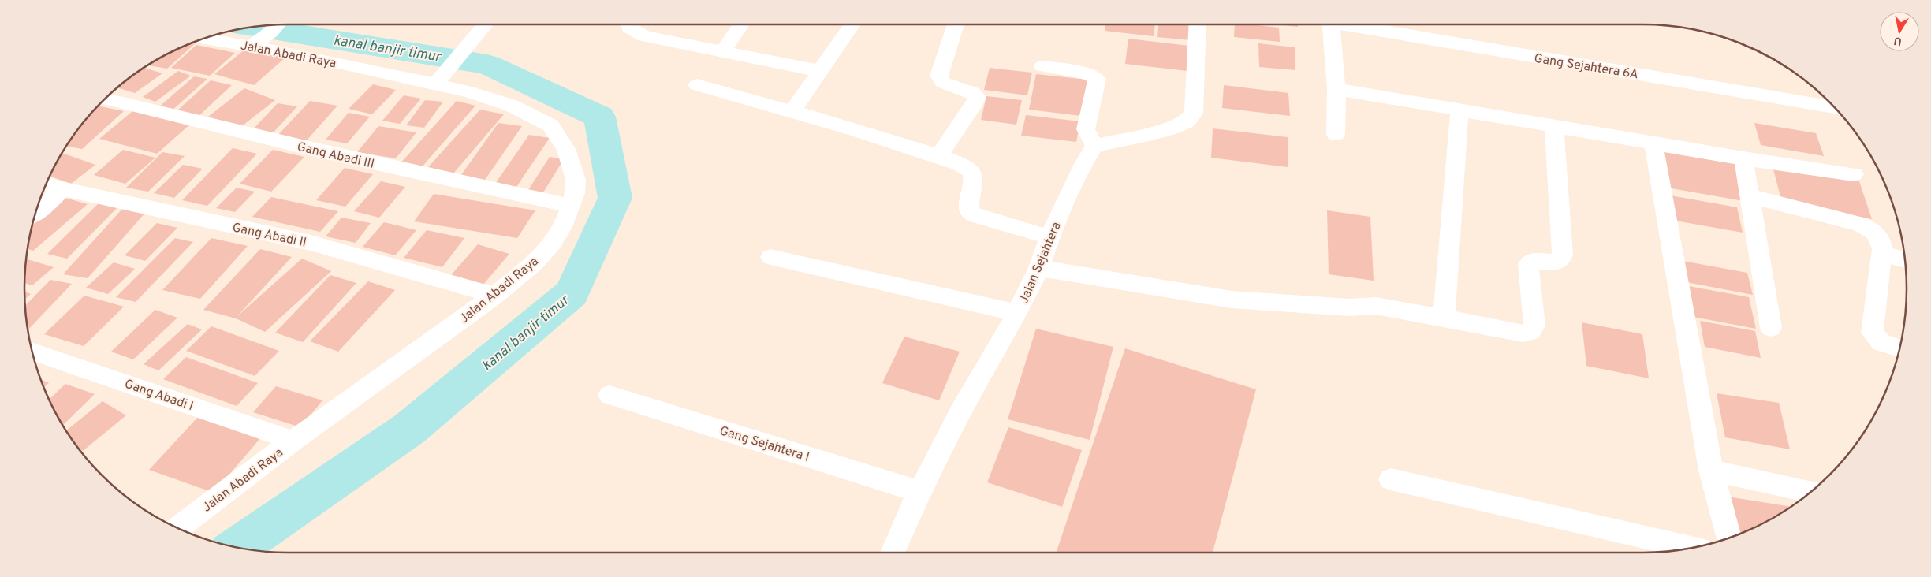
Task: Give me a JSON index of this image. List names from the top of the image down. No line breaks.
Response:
{"streets":{"street":["Jalan Abadi Raya","Gang Sejahtera 6A","Gang Abadi III","Gang Abadi II","Jalan Sejahtera","Gang Abadi I","Gang Sejahtera I"]},"crossings":[["Jalan Abadi Raya","Gang Abadi III"],["Jalan Abadi Raya","Gang Abadi II"],["Jalan Abadi Raya","Gang Abadi I"],["Jalan Sejahtera","Gang Sejahtera I"]],"water":["kanal banjir timur"],"north":"bottom"}
